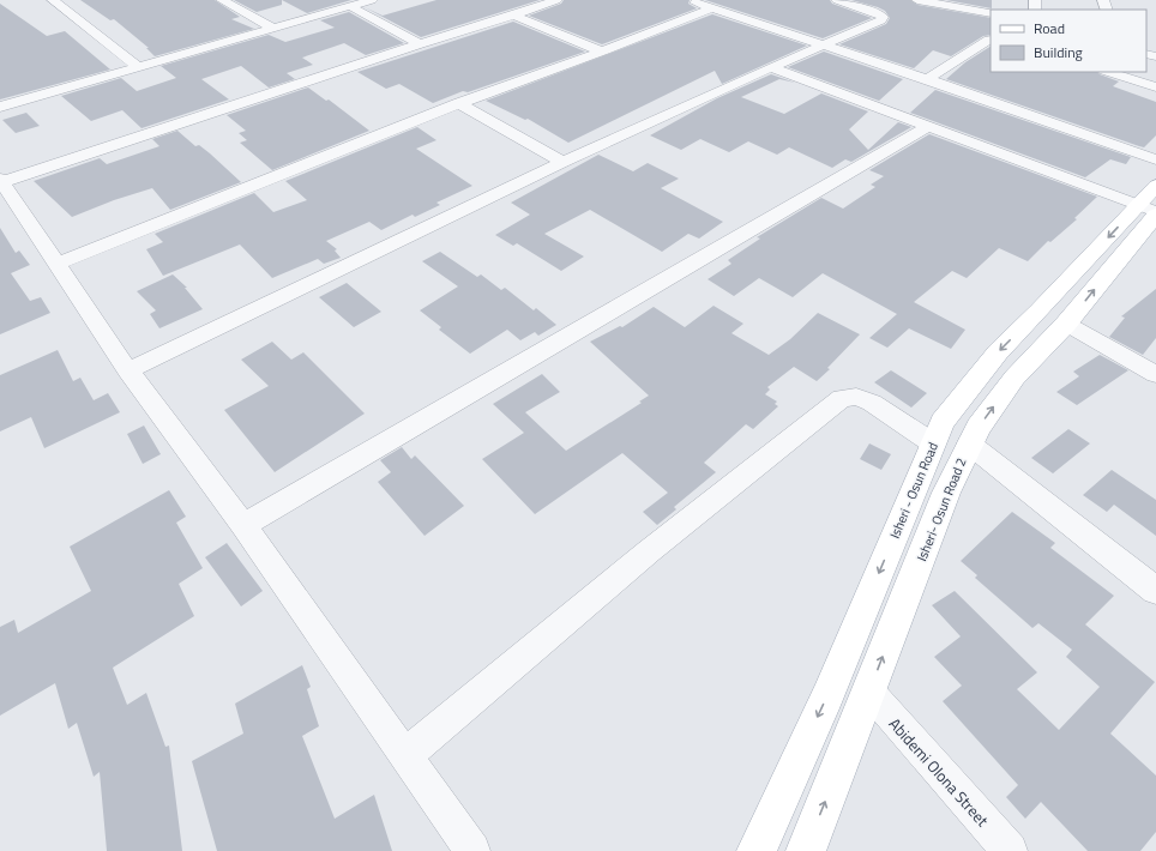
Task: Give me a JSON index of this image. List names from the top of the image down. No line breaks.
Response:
{"streets":{"main road":["Isheri - Osun Road","Isheri- Osun Road 2"],"street":["Abidemi Olona Street"]},"crossings":[["Isheri - Osun Road","Isheri- Osun Road 2"],["Isheri- Osun Road 2","Abidemi Olona Street"]],"one_way":["Isheri - Osun Road","Isheri- Osun Road 2"],"legend":["Road","Building"]}
